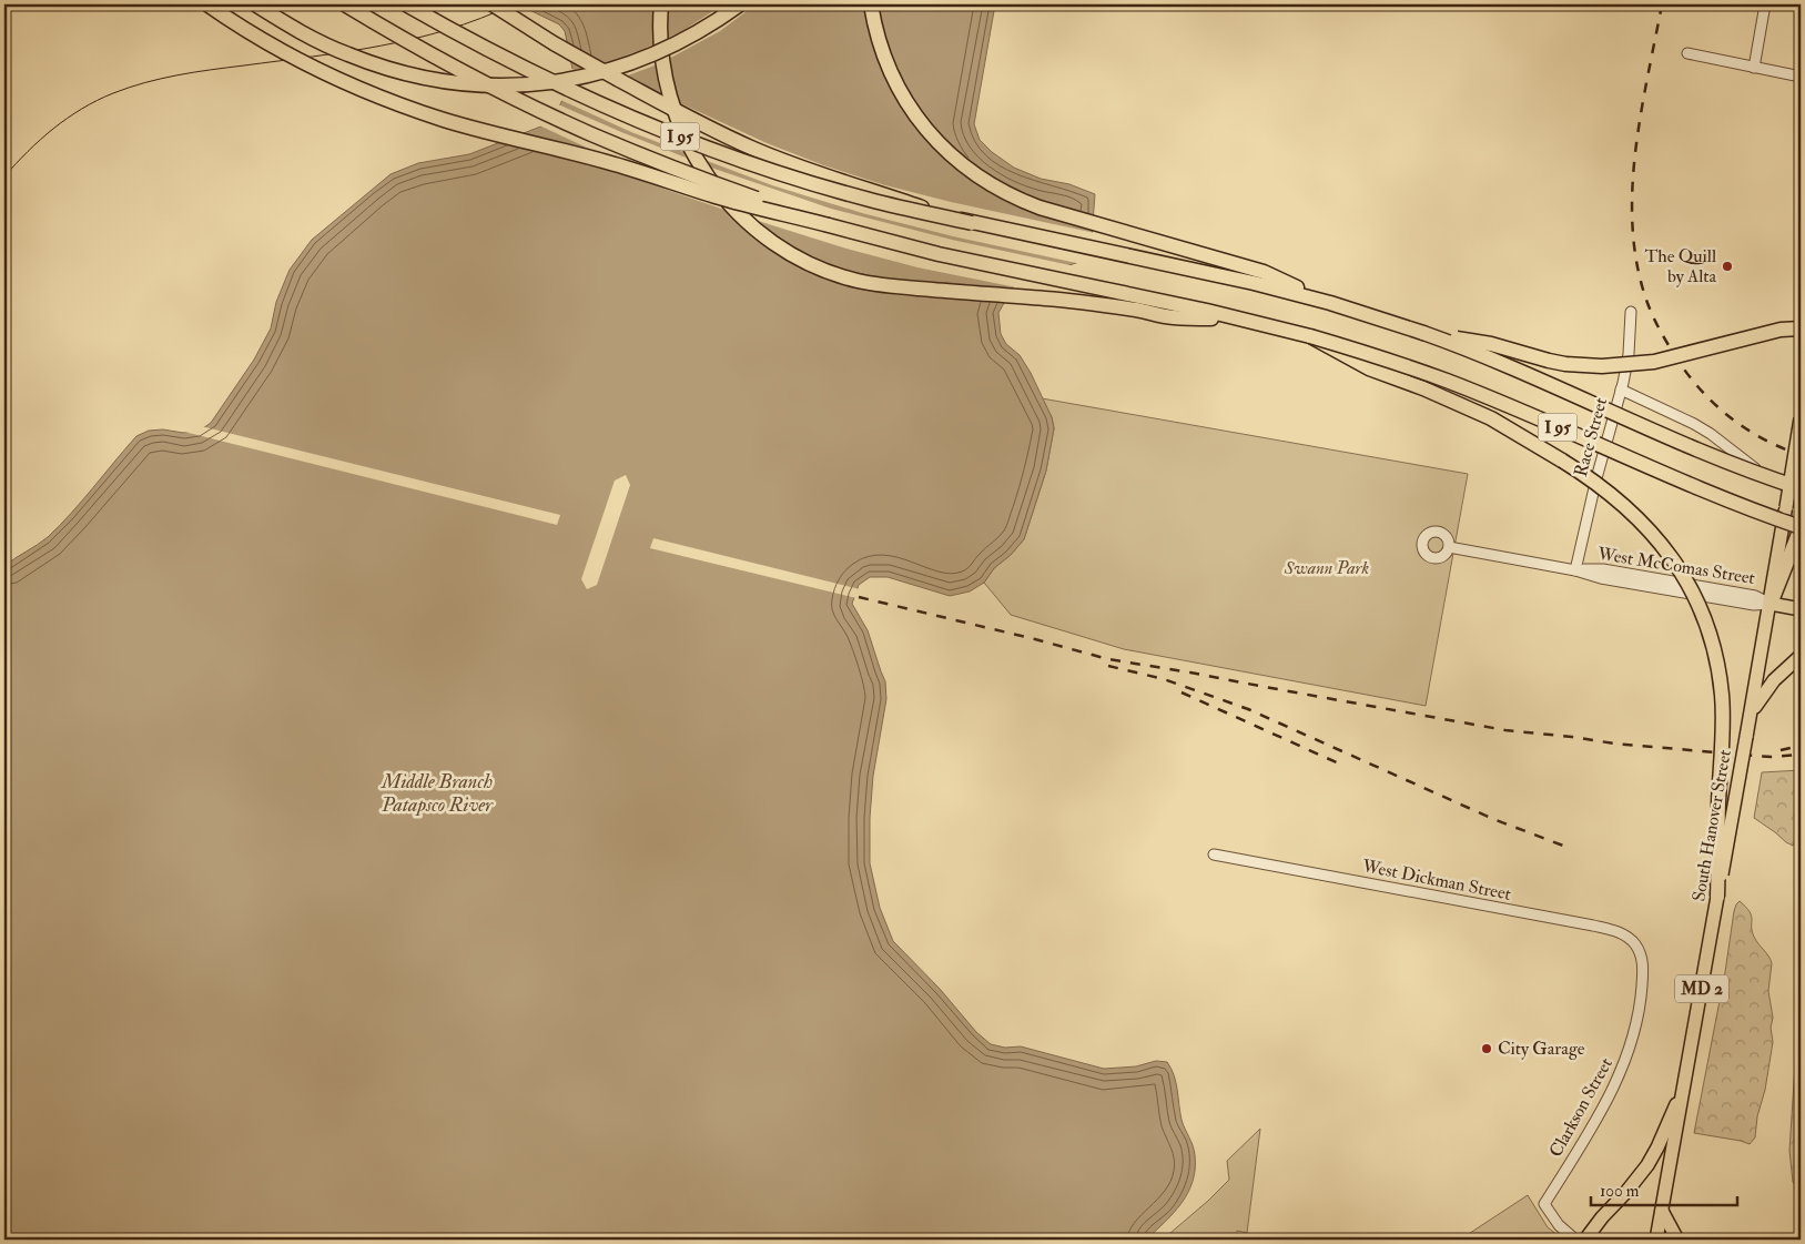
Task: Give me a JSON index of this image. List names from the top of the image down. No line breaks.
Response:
{"streets":{"highway":["I 95"],"main road":["West McComas Street","South Hanover Street","MD 2"],"street":["Race Street","West Dickman Street","Clarkson Street"]},"crossings":[["Race Street","West McComas Street"],["West McComas Street","South Hanover Street"],["West Dickman Street","Clarkson Street"]],"water":["Middle Branch Patapsco River"],"parks":["Swann Park"],"places":["The Quill by Alta","City Garage"],"scale_bar":"100 m"}
